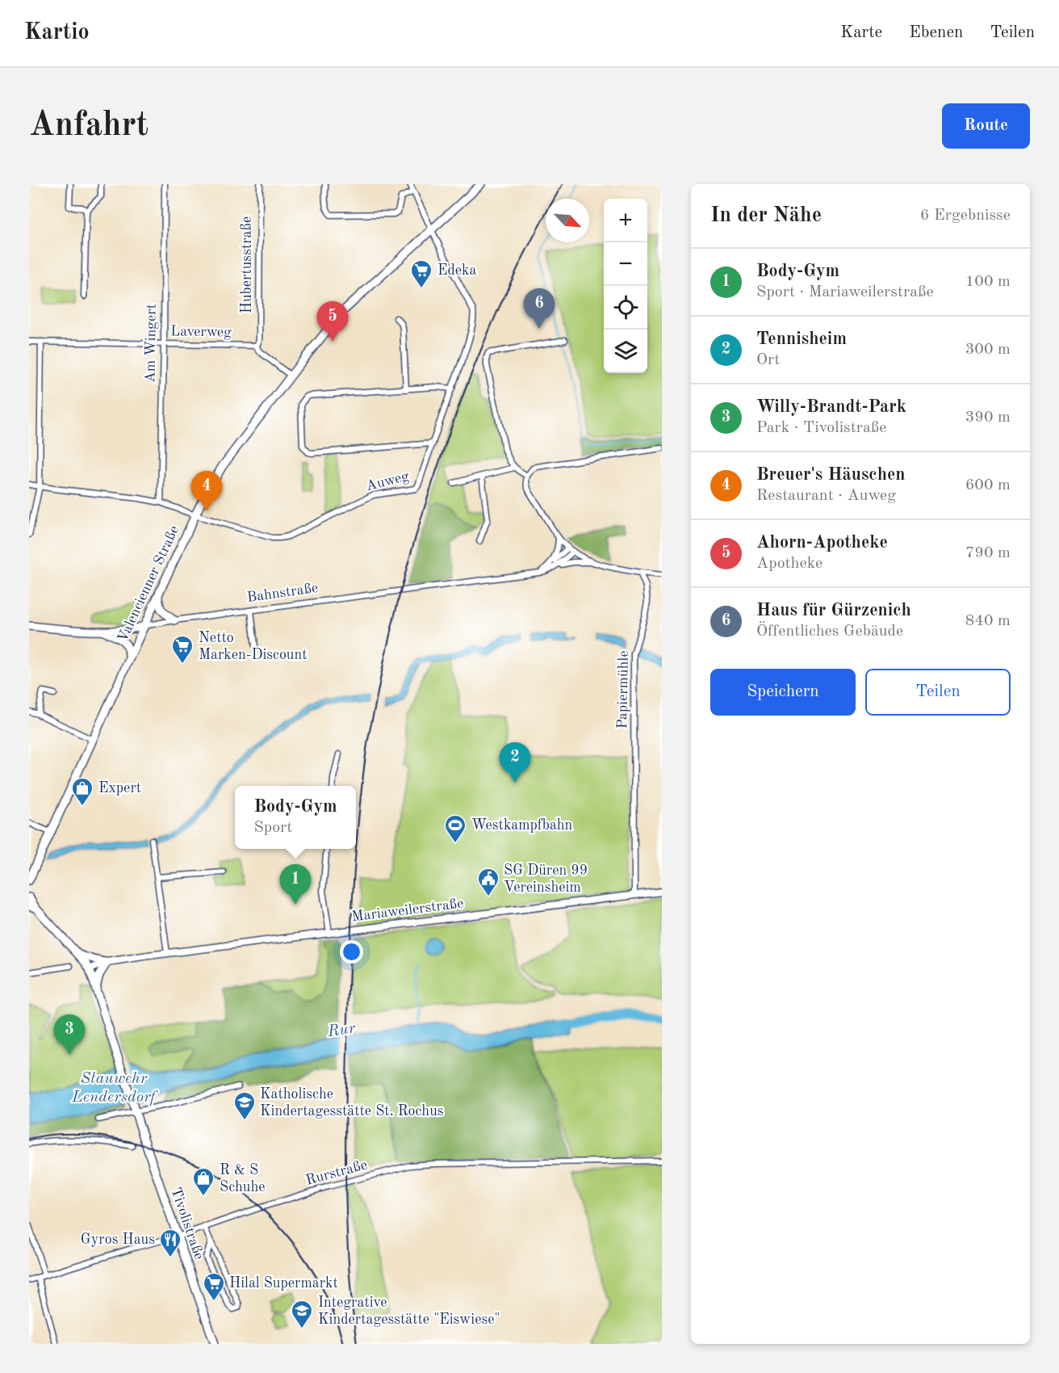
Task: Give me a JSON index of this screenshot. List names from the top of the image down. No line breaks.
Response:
{"streets":{"main road":["Valencienner Straße","Bahnstraße","Mariaweilerstraße","Tivolistraße"],"street":["Hubertusstraße","Laverweg","Am Wingert","Auweg","Papiermühle","Rurstraße"]},"crossings":[["Hubertusstraße","Laverweg"],["Laverweg","Am Wingert"],["Auweg","Valencienner Straße"],["Valencienner Straße","Bahnstraße"],["Papiermühle","Mariaweilerstraße"],["Mariaweilerstraße","Tivolistraße"],["Rurstraße","Tivolistraße"]],"water":["Rur","Stauwehr Lendersdorf"],"places":{"supermarket":["Edeka","Netto Marken-Discount","Hilal Supermarkt"],"shop":["Expert","R & S Schuhe"],"sports":["Westkampfbahn"],"public building":["SG Düren 99 Vereinsheim"],"school or university":["Katholische Kindertagesstätte St. Rochus","Integrative Kindertagesstätte \"Eiswiese\""],"restaurant":["Gyros Haus"]},"north":"bottom right","page":{"header":"Kartio","nav":["Karte","Ebenen","Teilen"],"buttons":["Route",["Speichern","Teilen"]],"title":"Anfahrt","heading":["In der Nähe","6 Ergebnisse"],"map_buttons":["+","−"],"list":[{"mark":"1","name":"Body-Gym","note":"Sport · Mariaweilerstraße","value":"100 m"},{"mark":"2","name":"Tennisheim","note":"Ort","value":"300 m"},{"mark":"3","name":"Willy-Brandt-Park","note":"Park · Tivolistraße","value":"390 m"},{"mark":"4","name":"Breuer's Häuschen","note":"Restaurant · Auweg","value":"600 m"},{"mark":"5","name":"Ahorn-Apotheke","note":"Apotheke","value":"790 m"},{"mark":"6","name":"Haus für Gürzenich","note":"Öffentliches Gebäude","value":"840 m"}],"pins":["6","5","4","2","1","3"],"popup":["Body-Gym","Sport"]}}
